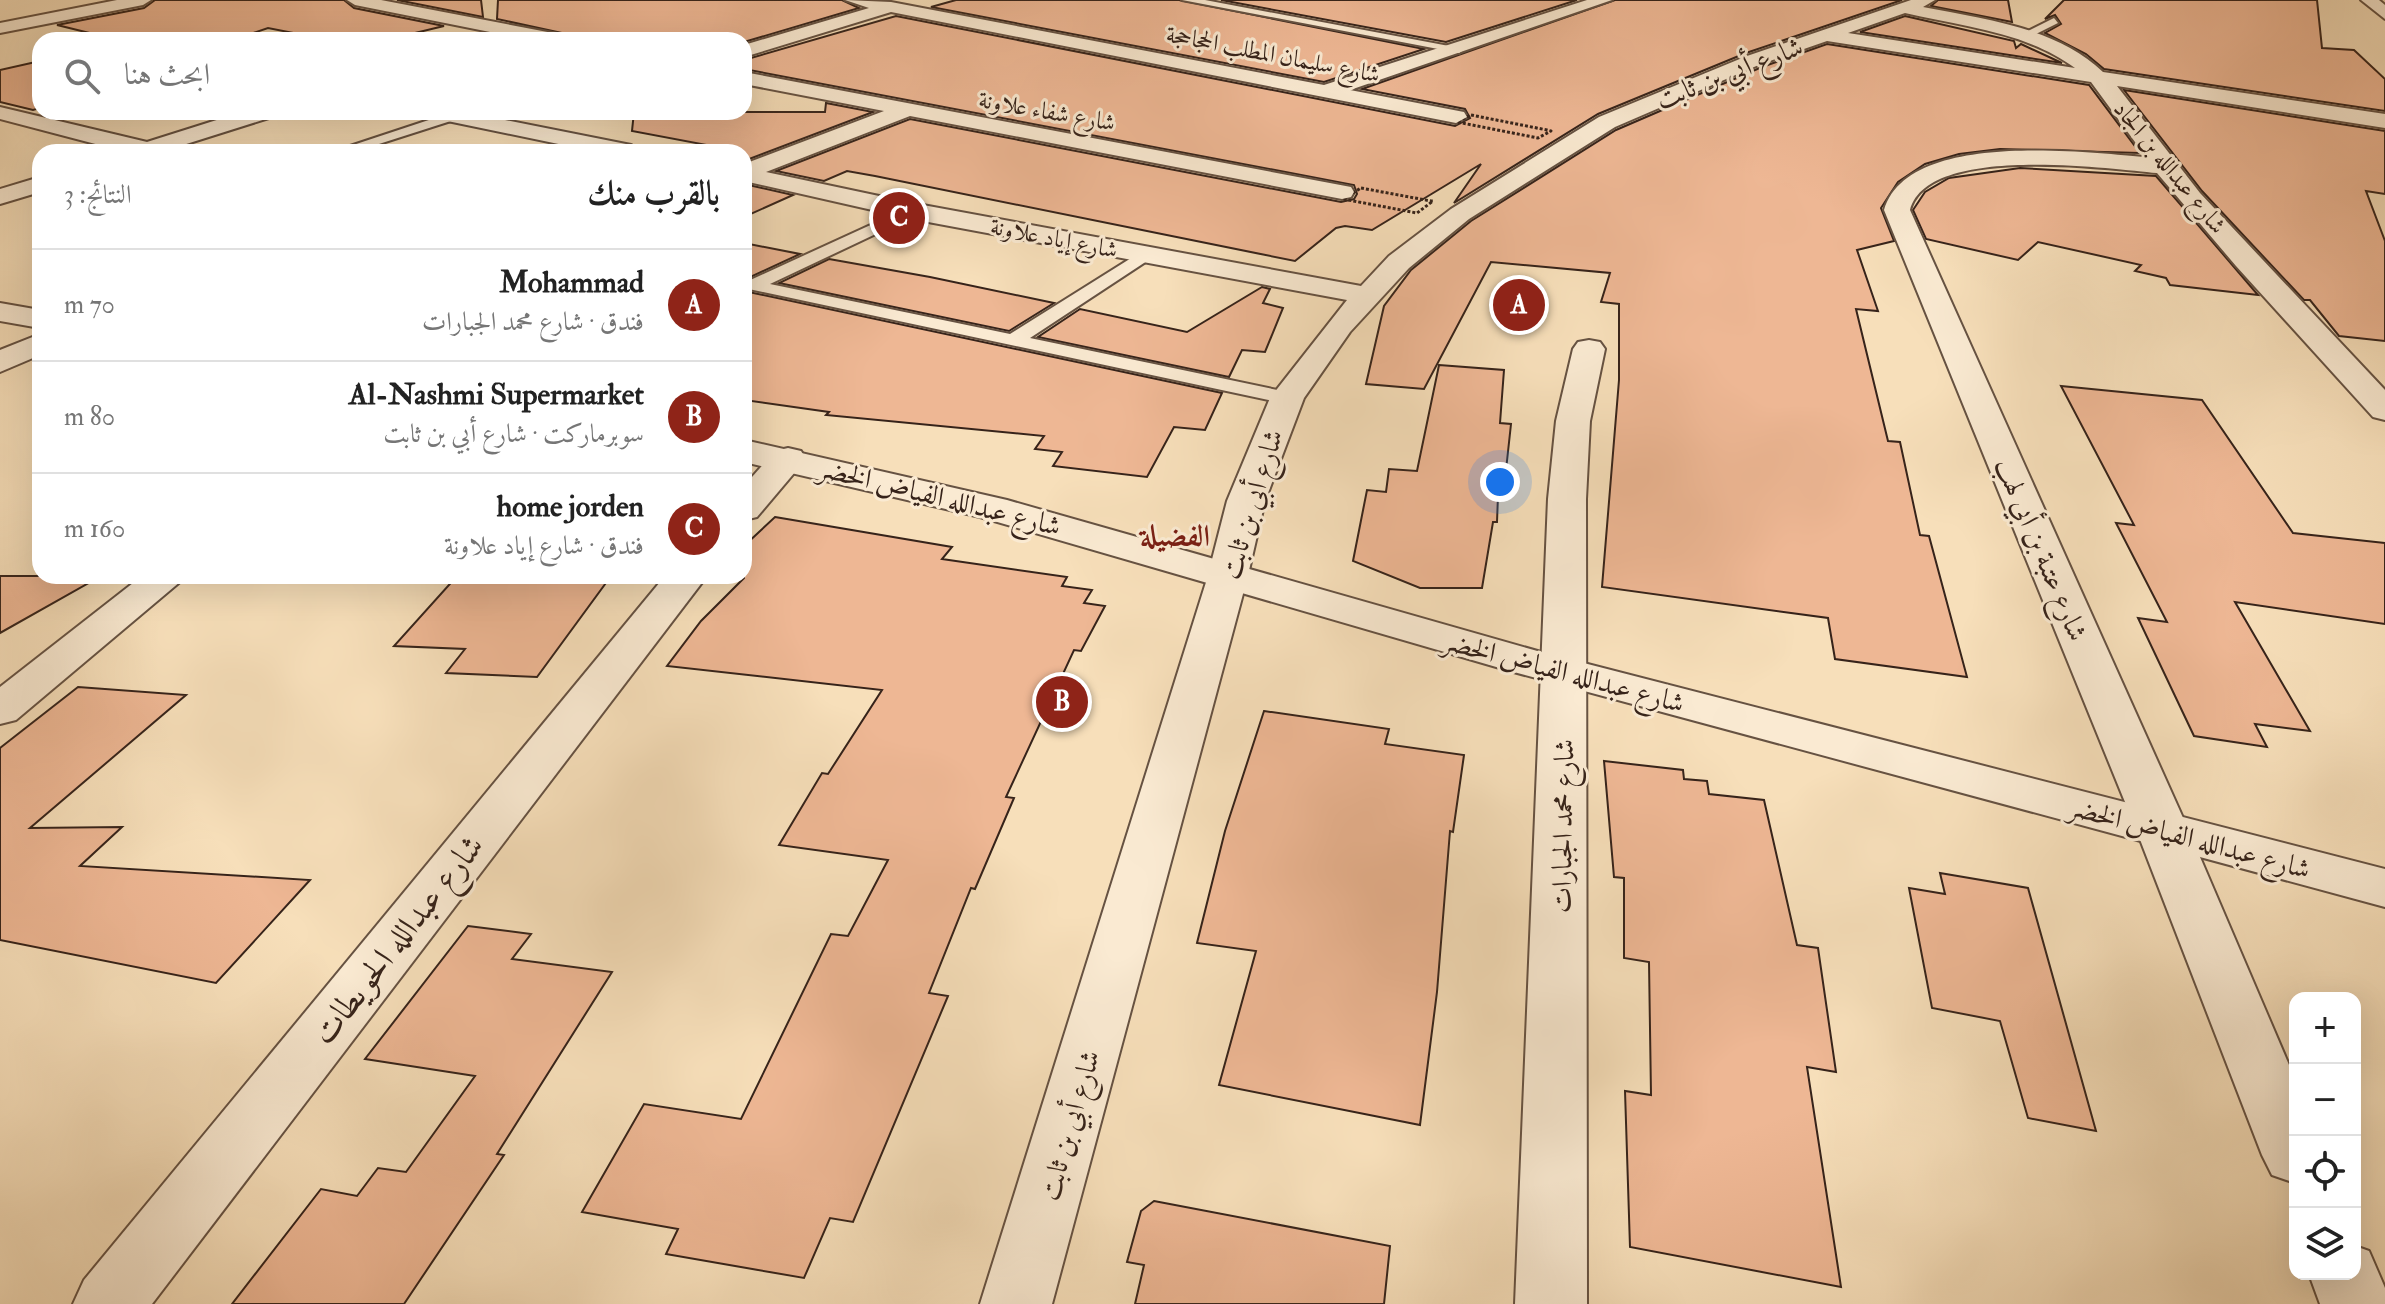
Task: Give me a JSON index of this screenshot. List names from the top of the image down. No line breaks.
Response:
{"streets":{"street":["شارع سليمان المطلب الحجاحجة","شارع أبي بن ثابت","شارع شفاء علاونة","شارع عبدالله بن الجاد","شارع إياد علاونة","شارع عبدالله الفياض الخضر","شارع عتبة بن أبي لهب","شارع محمد الجبارات","شارع عبدالله الحويطات"]},"crossings":[["شارع أبي بن ثابت","شارع عبدالله بن الجاد"],["شارع أبي بن ثابت","شارع إياد علاونة"],["شارع أبي بن ثابت","شارع عبدالله الفياض الخضر"],["شارع عبدالله بن الجاد","شارع عتبة بن أبي لهب"],["شارع عبدالله الفياض الخضر","شارع عتبة بن أبي لهب"],["شارع عبدالله الفياض الخضر","شارع محمد الجبارات"]],"districts":["الفضيلة"],"page":{"search":"ابحث هنا","heading":["بالقرب منك","النتائج: 3"],"pins":["C","A","B"],"list":[{"mark":"A","name":"Mohammad","note":"فندق · شارع محمد الجبارات","value":"70 m"},{"mark":"B","name":"Al-Nashmi Supermarket","note":"سوبرماركت · شارع أبي بن ثابت","value":"80 m"},{"mark":"C","name":"home jorden","note":"فندق · شارع إياد علاونة","value":"160 m"}],"map_buttons":["+","−"]}}
